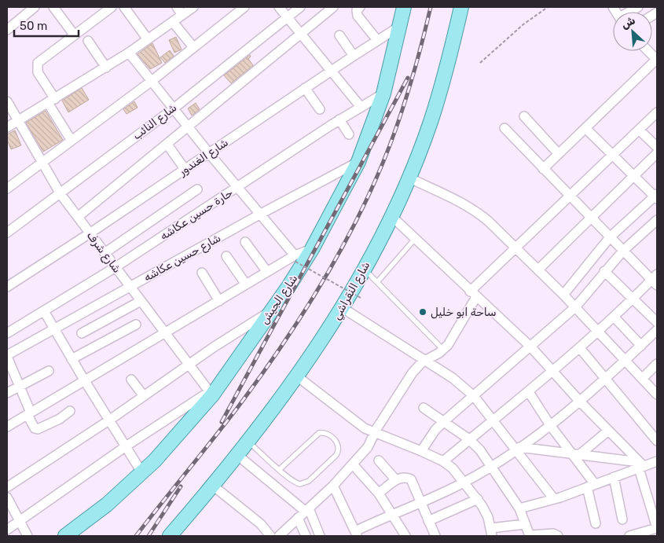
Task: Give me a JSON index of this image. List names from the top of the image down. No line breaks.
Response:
{"streets":{"main road":["شارع النقراشي","شارع الجيش"],"street":["شارع النائب","شارع الغندور","حارة حسين عكاشه","شارع شرف","شارع حسين عكاشه"]},"crossings":[["شارع النائب","شارع شرف"],["شارع الغندور","شارع شرف"],["شارع الغندور","شارع الجيش"],["حارة حسين عكاشه","شارع شرف"],["حارة حسين عكاشه","شارع الجيش"],["شارع شرف","شارع حسين عكاشه"],["شارع شرف","شارع الجيش"],["شارع حسين عكاشه","شارع الجيش"]],"places":["ساحة ابو خليل"],"scale_bar":"50 m","north":"top left"}
